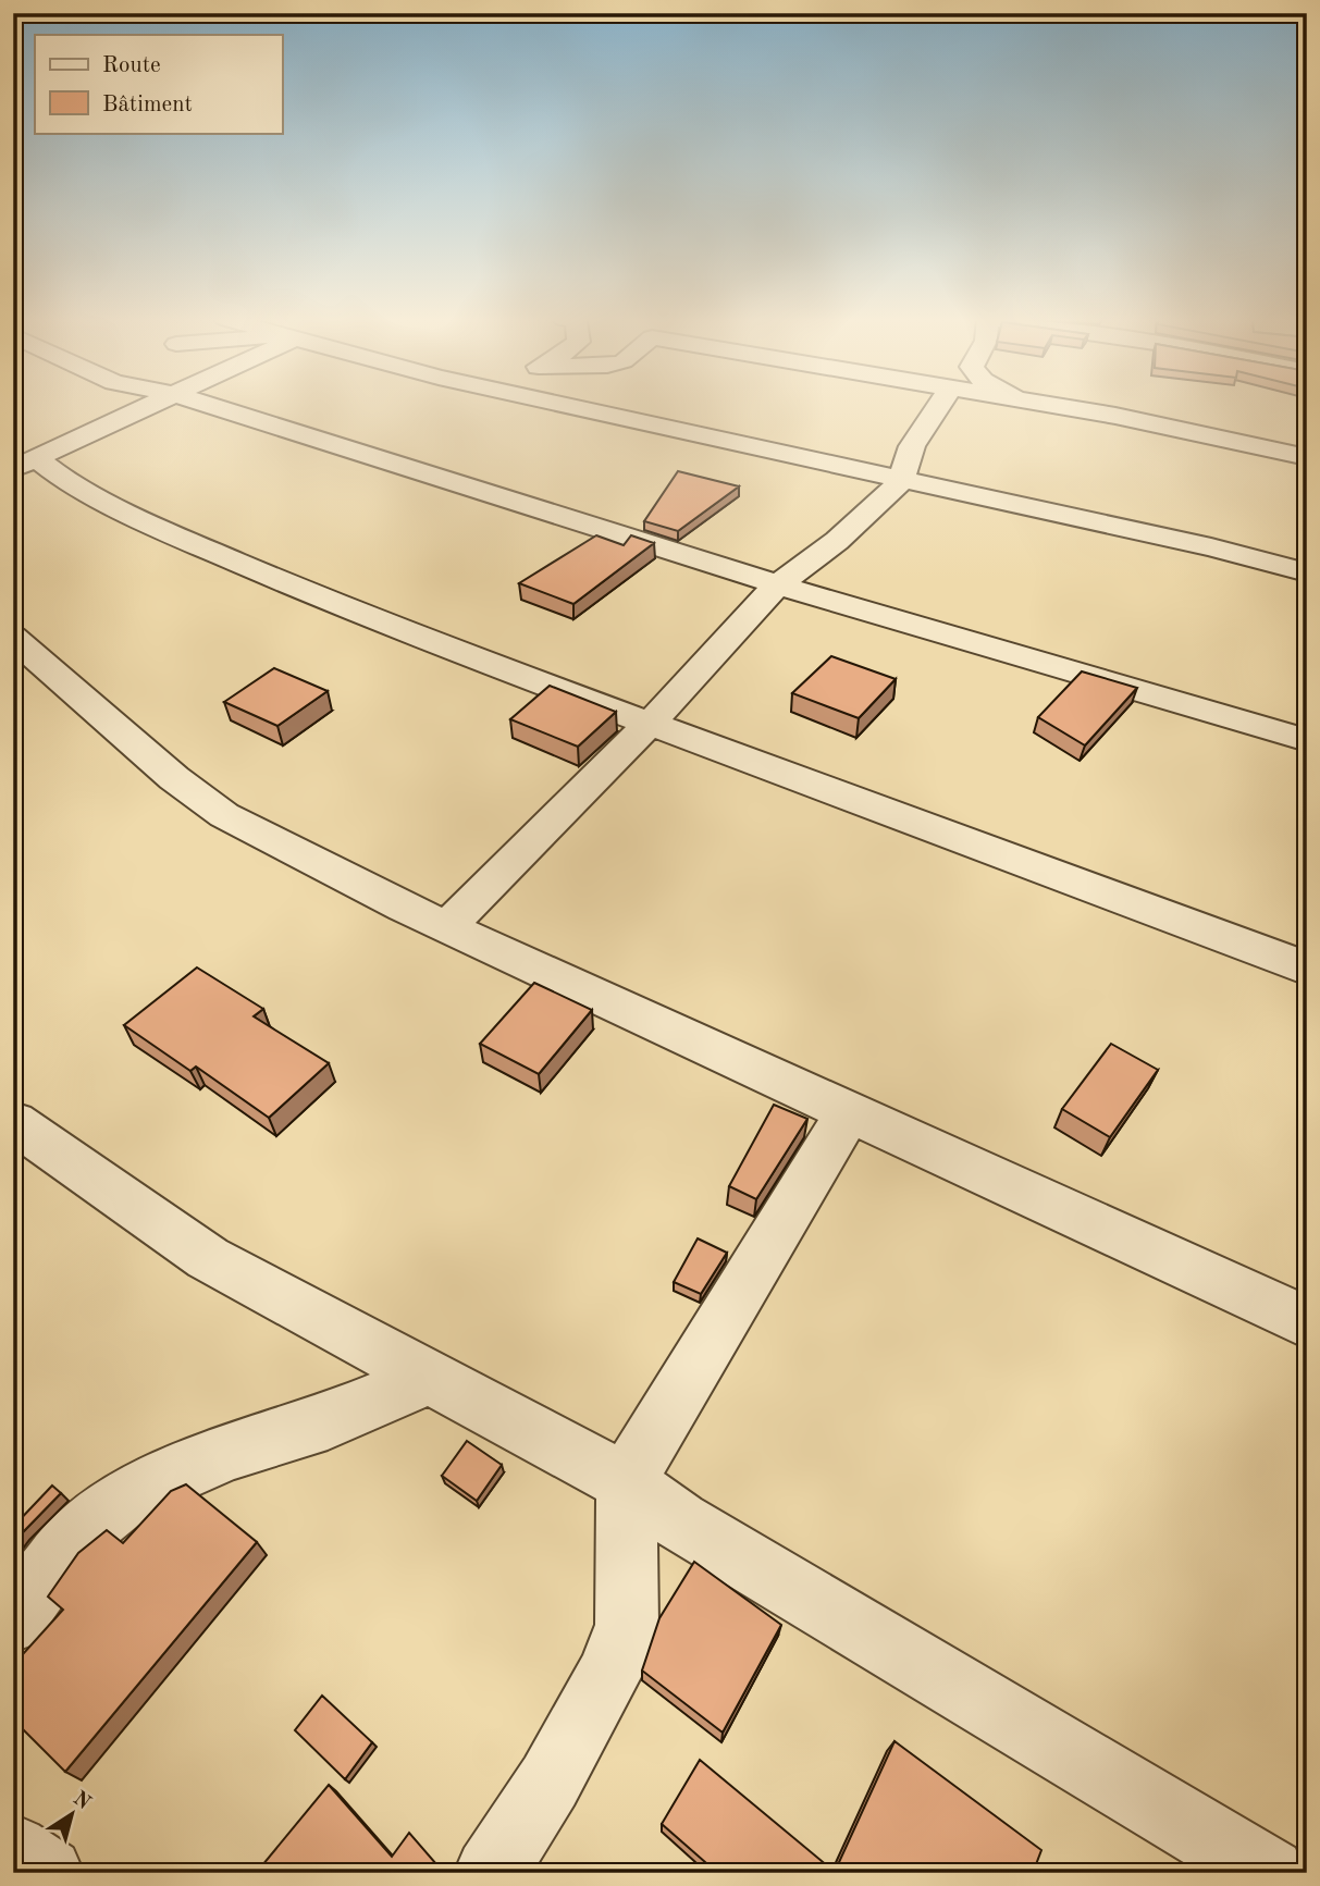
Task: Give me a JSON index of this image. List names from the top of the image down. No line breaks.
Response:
{"legend":["Route","Bâtiment"],"north":"top right"}
